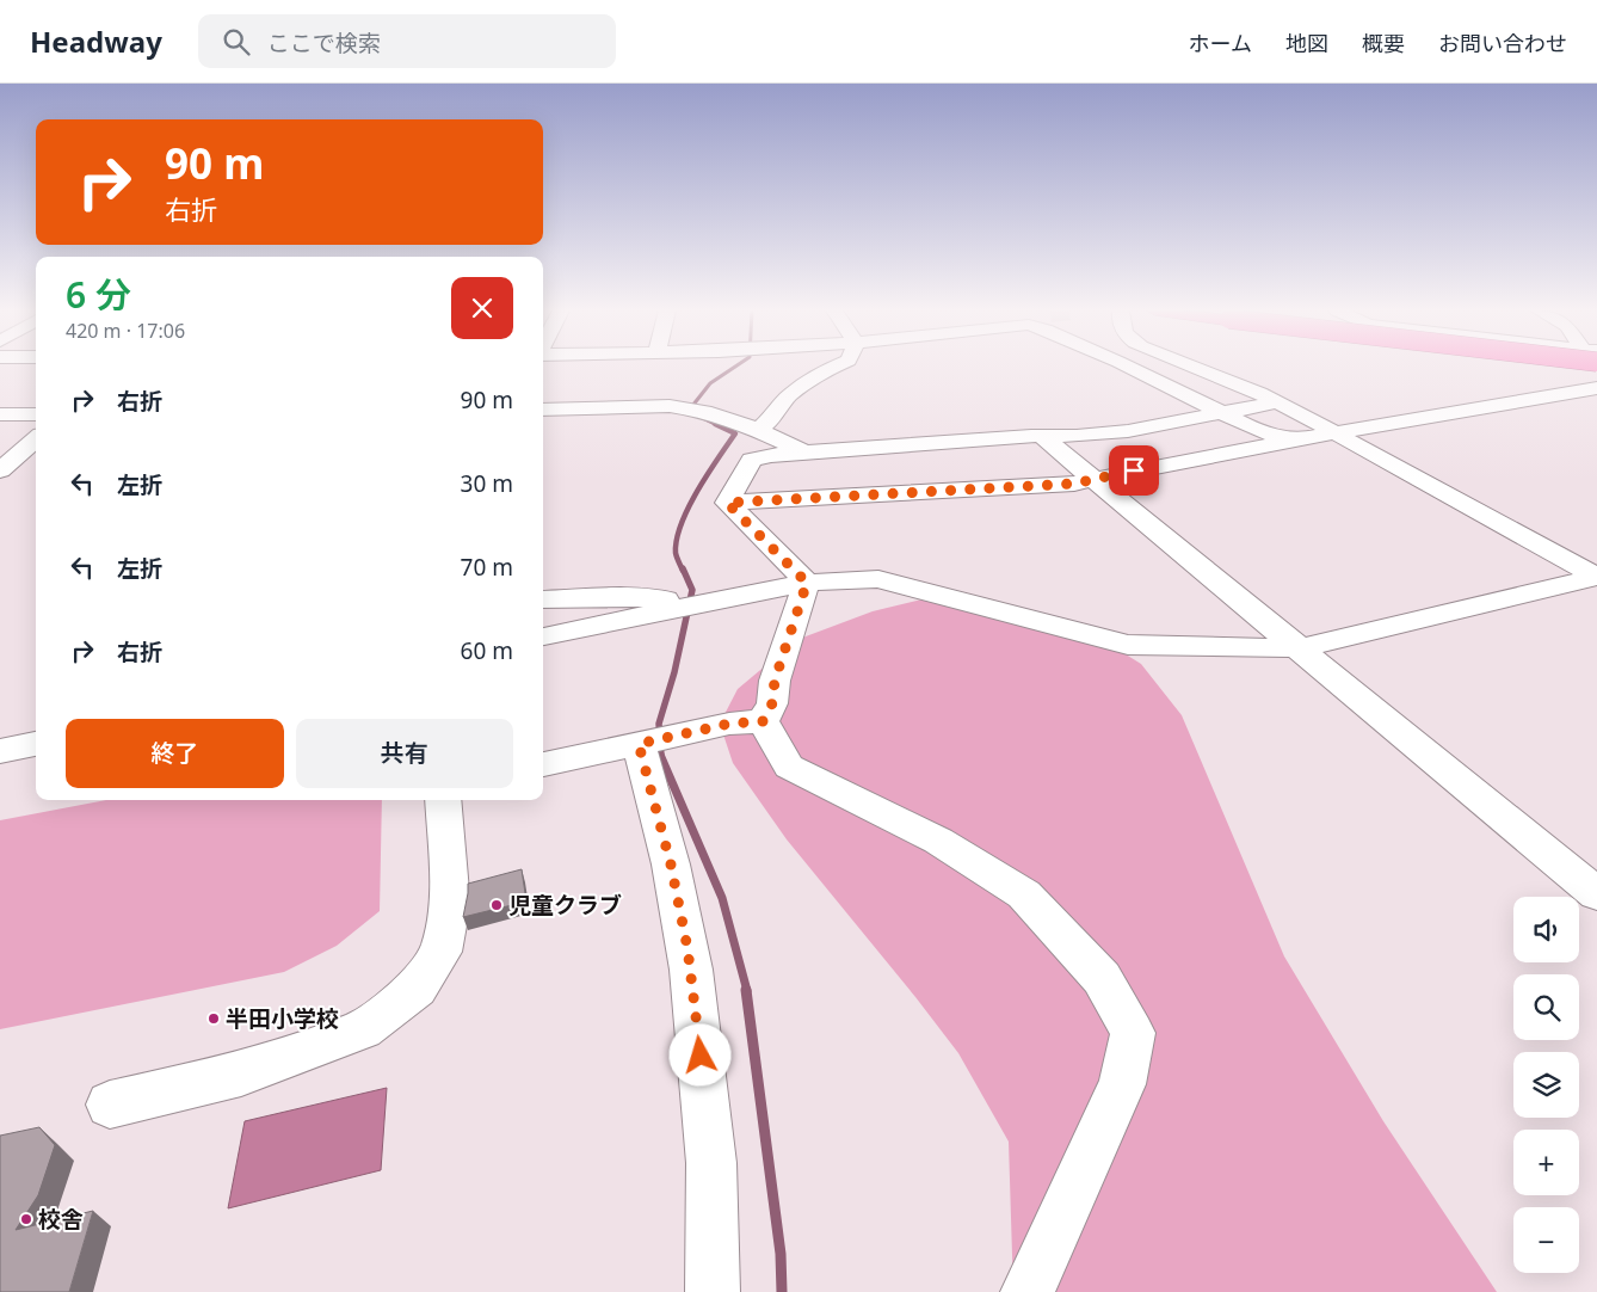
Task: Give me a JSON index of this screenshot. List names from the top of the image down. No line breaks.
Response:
{"places":["児童クラブ","半田小学校","校舎"],"page":{"header":"Headway","search":"ここで検索","nav":["ホーム","地図","概要","お問い合わせ"],"turn":["90 m","右折"],"heading":["6 分","420 m · 17:06"],"list":[{"name":"右折","value":"90 m"},{"name":"左折","value":"30 m"},{"name":"左折","value":"70 m"},{"name":"右折","value":"60 m"}],"buttons":["終了","共有"],"map_buttons":["+","−"]}}
